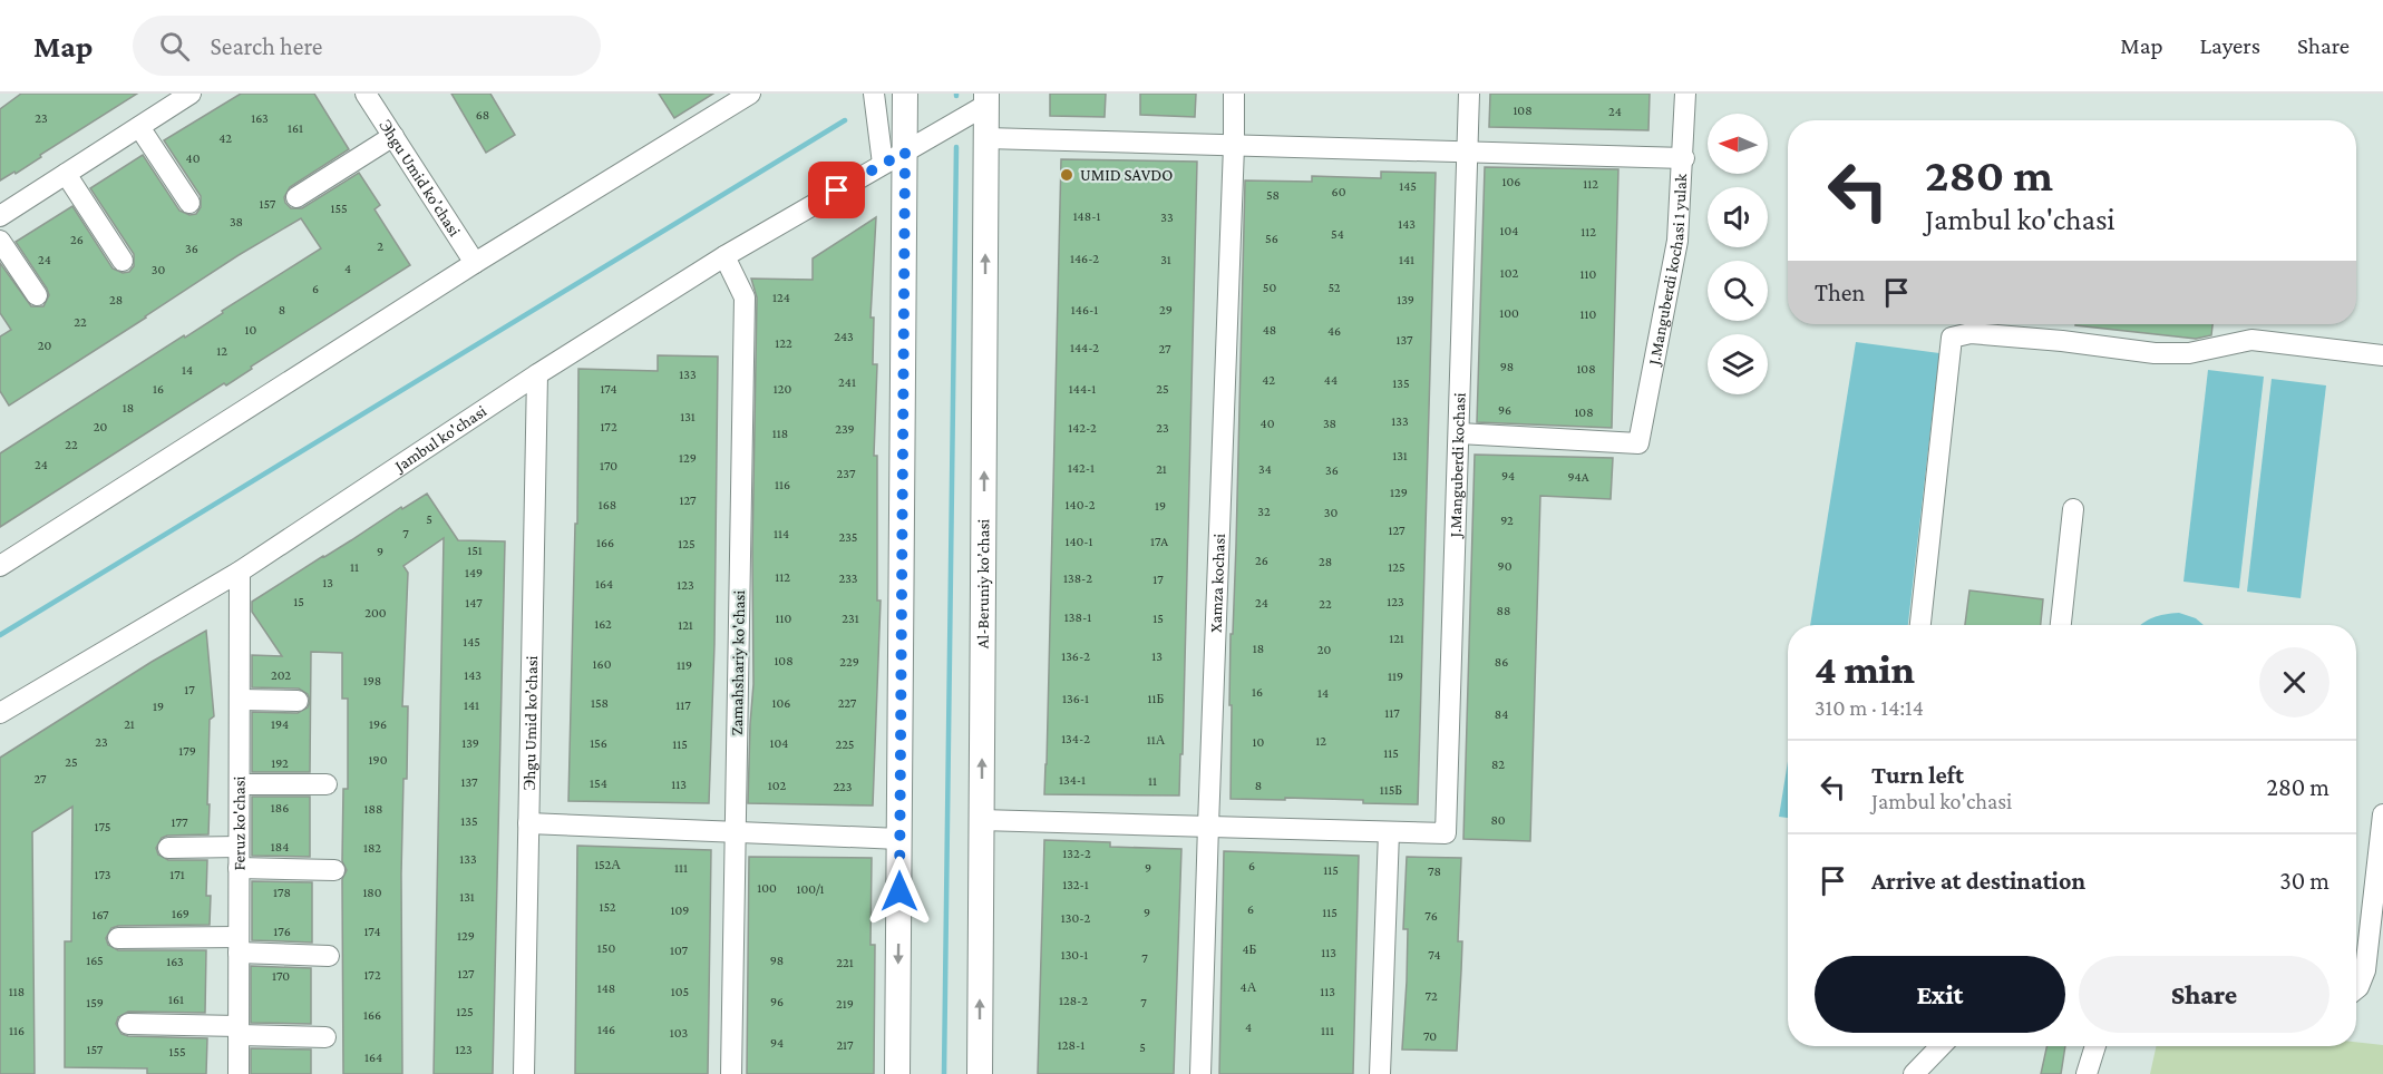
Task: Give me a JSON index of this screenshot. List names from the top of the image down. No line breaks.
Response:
{"streets":{"main road":["Al-Beruniy ko’chasi"],"street":["Эhgu Umid ko’chasi","J.Manguberdi kochasi 1 yulak","Jambul ko'chasi","J.Manguberdi kochasi","Xamza kochasi","Zamahshariy ko'chasi","Feruz ko'chasi"]},"crossings":[["Эhgu Umid ko’chasi","Jambul ko'chasi"],["J.Manguberdi kochasi 1 yulak","J.Manguberdi kochasi"],["Jambul ko'chasi","Al-Beruniy ko’chasi"],["Jambul ko'chasi","Zamahshariy ko'chasi"],["Jambul ko'chasi","Feruz ko'chasi"]],"places":["UMID SAVDO"],"house_numbers":["108","24","68","23","163","161","42","40","106","112","145","60","58","157","155","148-1","33","38","143","104","112","54","56","26","2","36","146-2","24","31","141","4","30","102","110","50","52","6","124","28","139","8","146-1","29","100","110","22","10","48","46","243","137","122","20","144-2","27","12","98","108","14","133","42","44","241","135","16","174","120","144-1","25","18","96","108","131","133","40","38","20","172","142-2","23","239","118","22","131","129","24","170","142-1","21","34","36","237","94","94A","116","129","127","168","140-2","19","32","30","5","92","127","7","114","235","140-1","17A","166","125","151","9","26","28","90","11","125","149","112","233","138-2","17","13","164","123","15","123","147","24","22","88","200","138-1","110","231","15","162","121","121","145","18","20","136-2","13","108","229","86","160","119","202","143","119","198","17","16","14","136-1","11Б","158","106","227","141","117","19","117","84","21","194","196","134-2","11А","12","23","10","139","156","104","115","225","179","115","190","25","192","82","27","134-1","11","137","154","113","102","8","223","115Б","186","188","80","135","177","175","184","182","132-2","133","152А","6","111","9","115","78","173","171","132-1","100","100/1","178","180","131","152","6","109","9","115","169","167","76","130-2","176","174","129","150","4Б","107","113","130-1","74","7","165","98","163","221","127","172","170","4А","148","118","105","113","72","161","128-2","96","159","7","219","125","166","4","146","116","111","103","70","94","217","128-1","5","157","123","155","164"],"north":"left","page":{"header":"Map","search":"Search here","nav":["Map","Layers","Share"],"turn":["280 m","Jambul ko'chasi"],"then":"Then","heading":["4 min","310 m · 14:14"],"list":[{"name":"Turn left","note":"Jambul ko'chasi","value":"280 m"},{"name":"Arrive at destination","value":"30 m"}],"buttons":["Exit","Share"]}}
